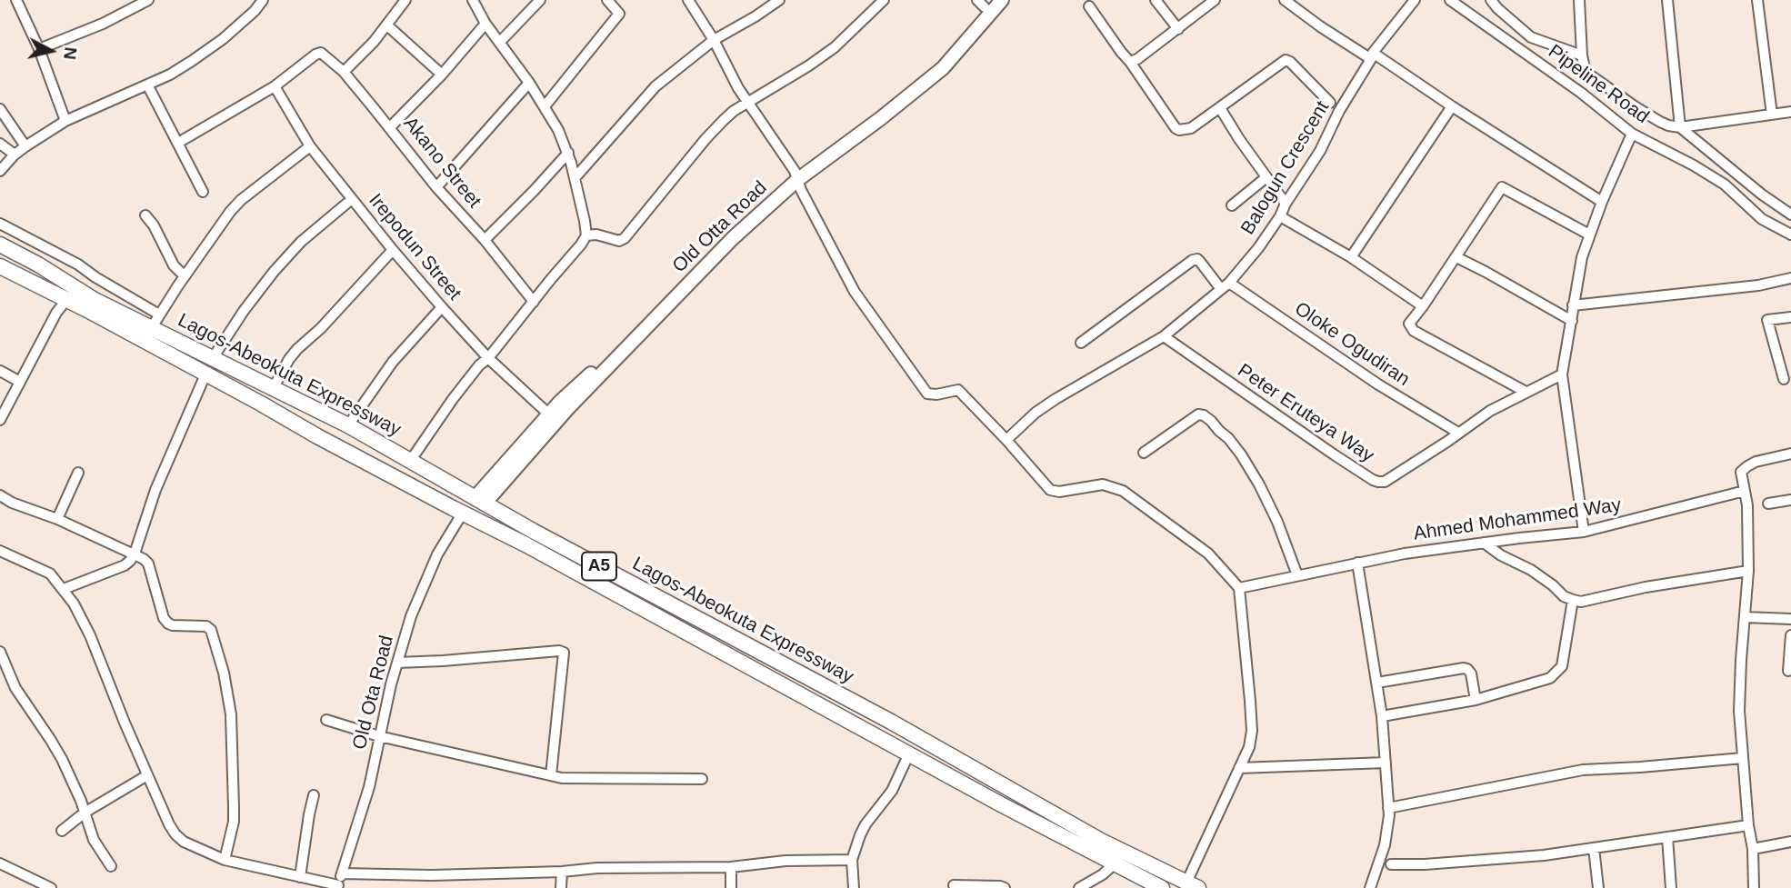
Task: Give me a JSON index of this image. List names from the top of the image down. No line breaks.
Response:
{"streets":{"highway":["Lagos-Abeokuta Expressway","A5"],"main road":["Old Otta Road"],"street":["Pipeline Road","Akano Street","Balogun Crescent","Irepodun Street","Oloke Ogudiran","Peter Eruteya Way","Ahmed Mohammed Way","Old Ota Road"]},"crossings":[["Akano Street","Irepodun Street"],["Balogun Crescent","Oloke Ogudiran"],["Balogun Crescent","Peter Eruteya Way"],["Old Otta Road","Lagos-Abeokuta Expressway"],["Oloke Ogudiran","Peter Eruteya Way"],["Lagos-Abeokuta Expressway","Old Ota Road"]],"north":"right"}
